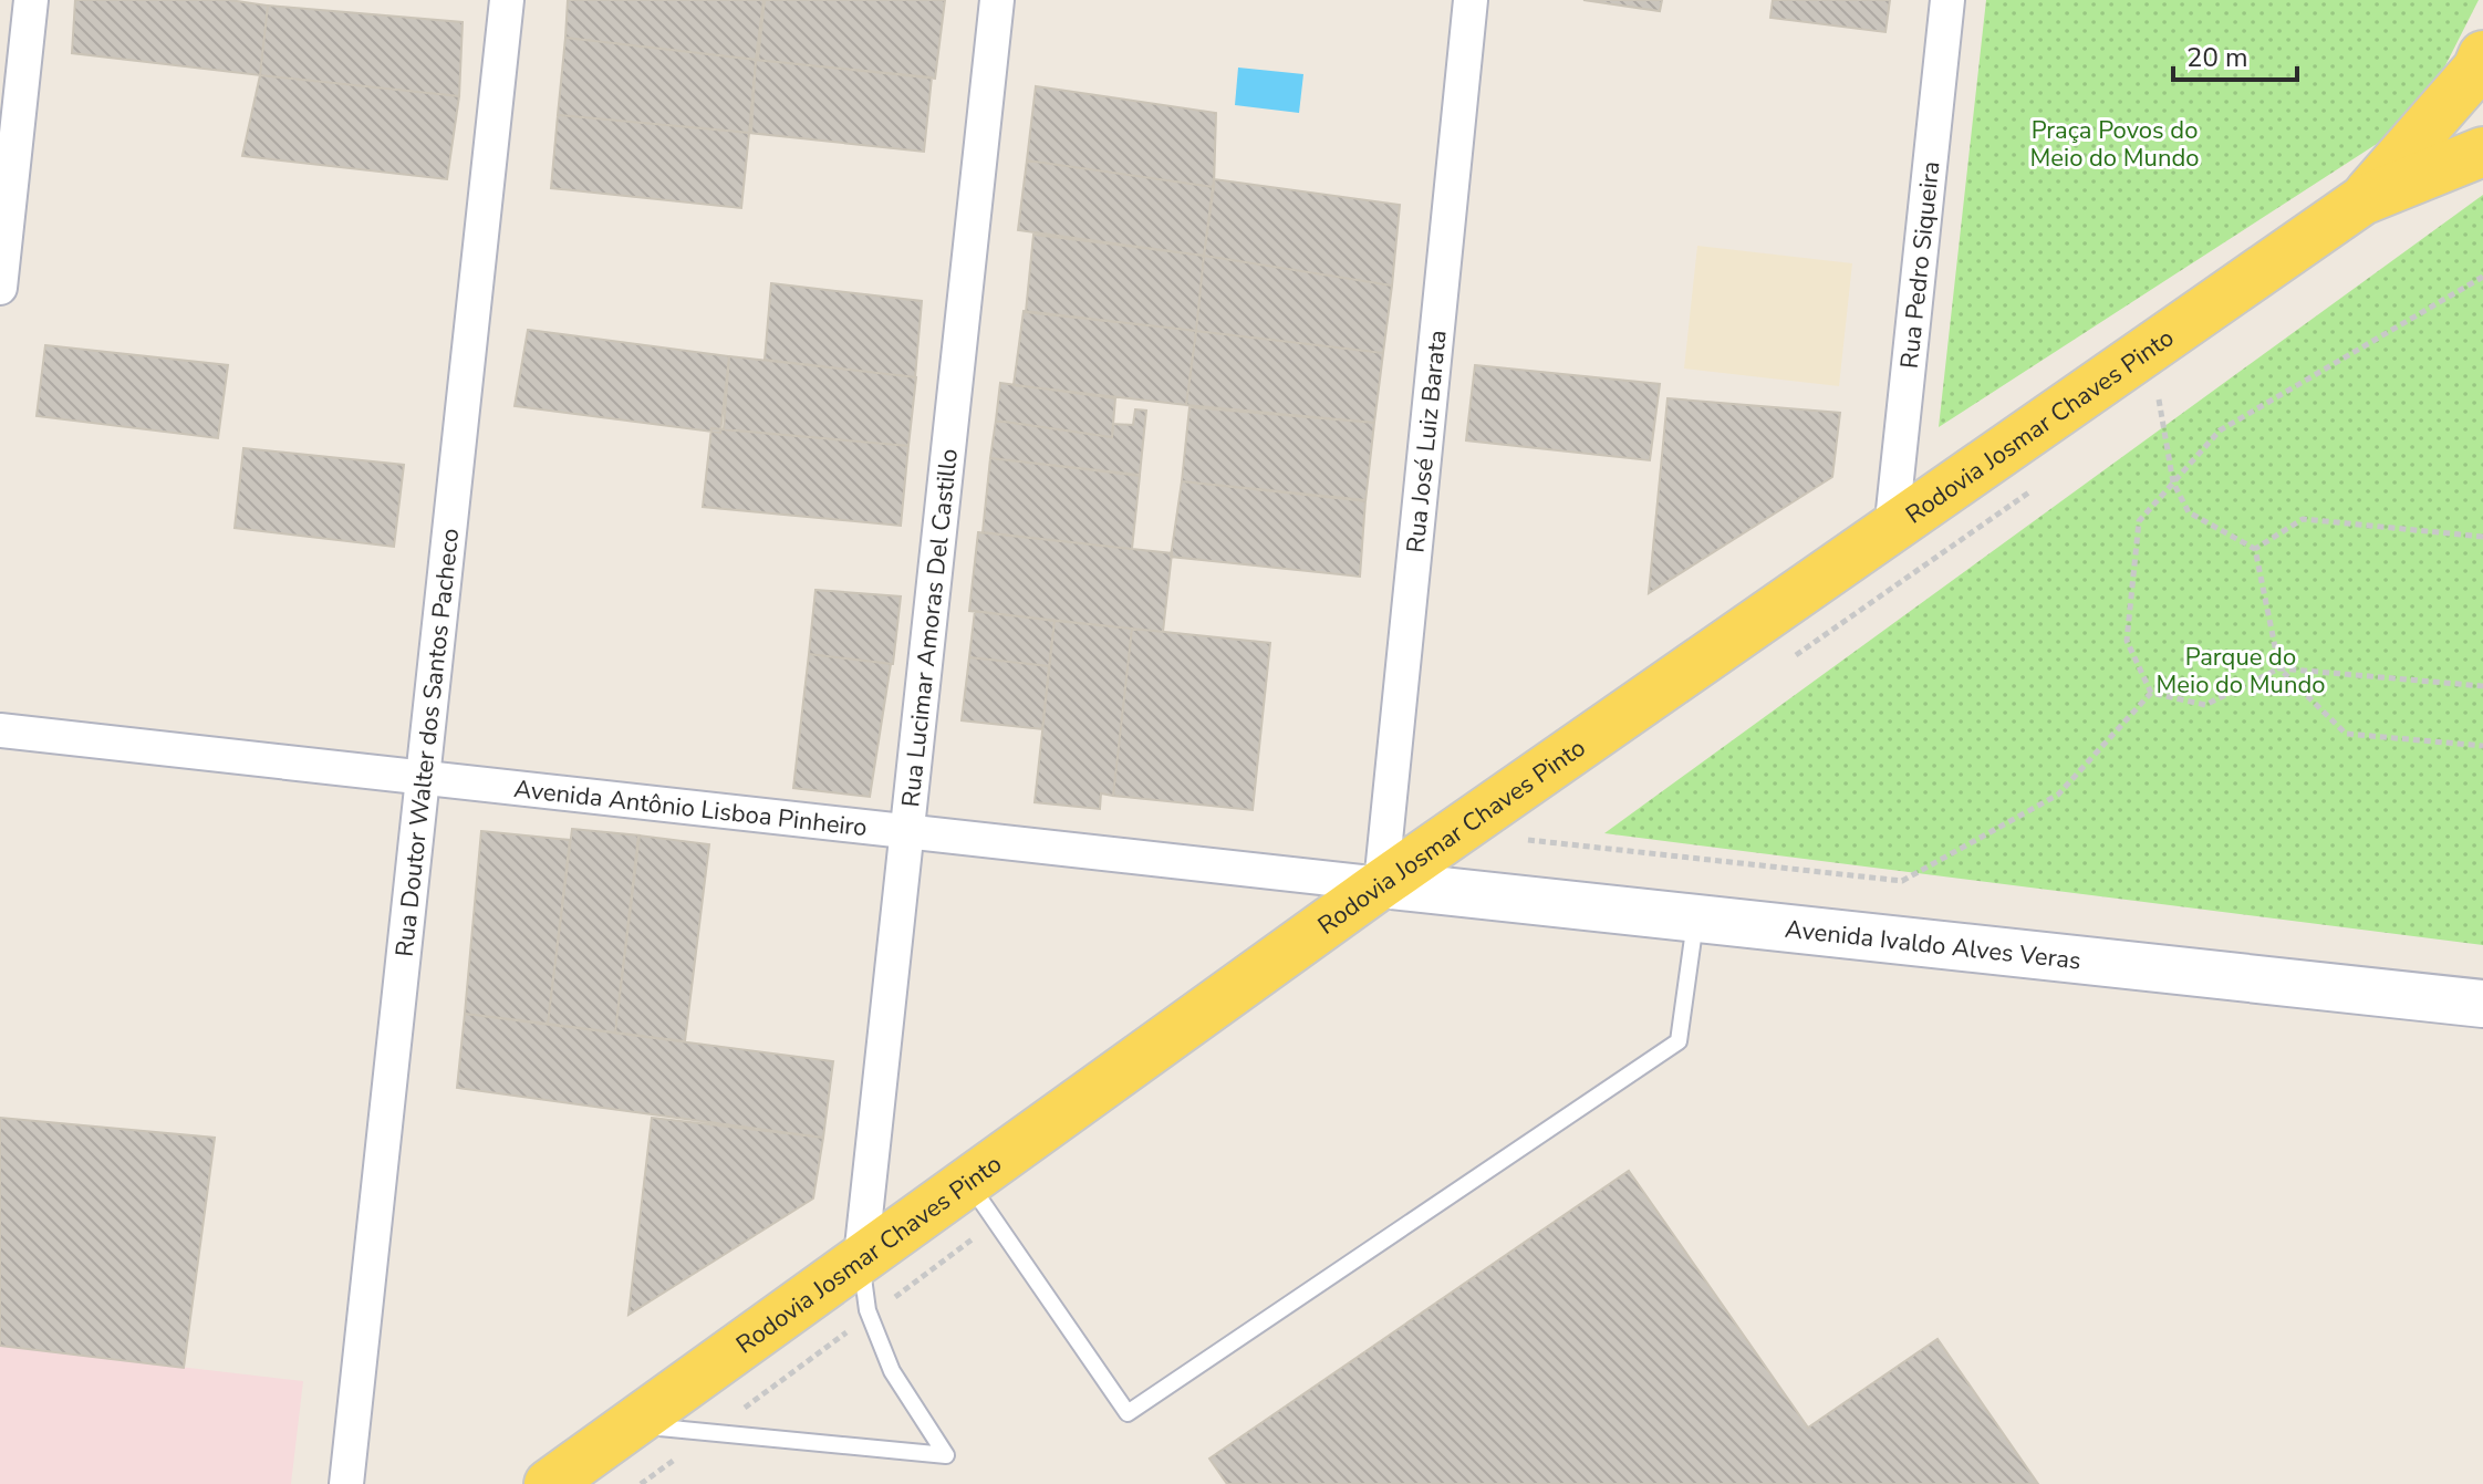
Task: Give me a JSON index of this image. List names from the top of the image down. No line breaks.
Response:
{"streets":{"main road":["Rodovia Josmar Chaves Pinto","Avenida Ivaldo Alves Veras"],"street":["Rua Pedro Siqueira","Rua José Luiz Barata","Rua Lucimar Amoras Del Castillo","Rua Doutor Walter dos Santos Pacheco","Avenida Antônio Lisboa Pinheiro"]},"crossings":[["Rua Pedro Siqueira","Rodovia Josmar Chaves Pinto"],["Rodovia Josmar Chaves Pinto","Rua José Luiz Barata"],["Rodovia Josmar Chaves Pinto","Rua Lucimar Amoras Del Castillo"],["Rodovia Josmar Chaves Pinto","Avenida Antônio Lisboa Pinheiro"],["Rodovia Josmar Chaves Pinto","Avenida Ivaldo Alves Veras"],["Rua José Luiz Barata","Avenida Antônio Lisboa Pinheiro"],["Rua José Luiz Barata","Avenida Ivaldo Alves Veras"],["Rua Lucimar Amoras Del Castillo","Avenida Antônio Lisboa Pinheiro"],["Rua Doutor Walter dos Santos Pacheco","Avenida Antônio Lisboa Pinheiro"],["Avenida Antônio Lisboa Pinheiro","Avenida Ivaldo Alves Veras"]],"parks":["Praça Povos do Meio do Mundo","Parque do Meio do Mundo"],"scale_bar":"20 m"}
